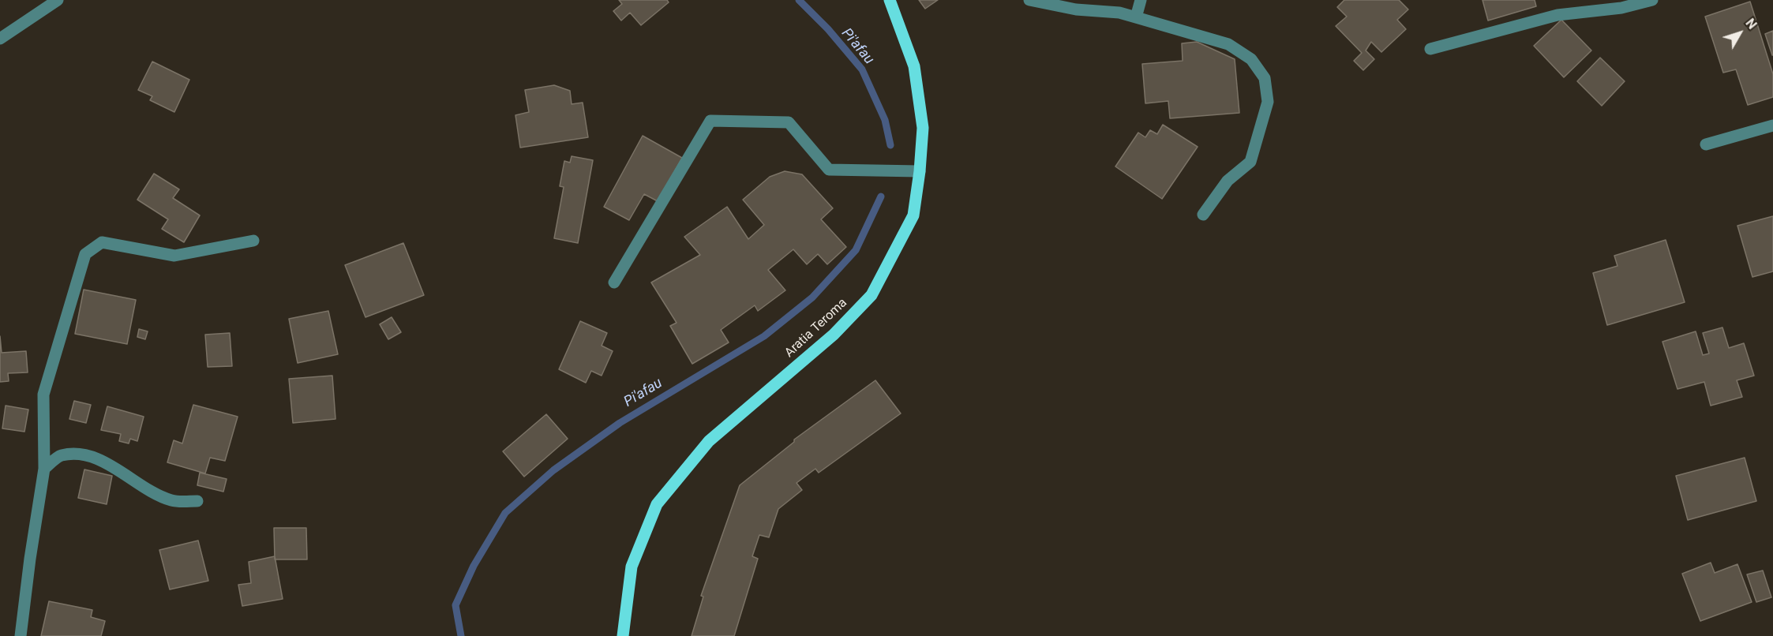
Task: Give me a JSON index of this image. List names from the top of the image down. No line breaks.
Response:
{"streets":{"main road":["Aratia Teroma"]},"water":["Pi'afau"],"north":"top right"}
